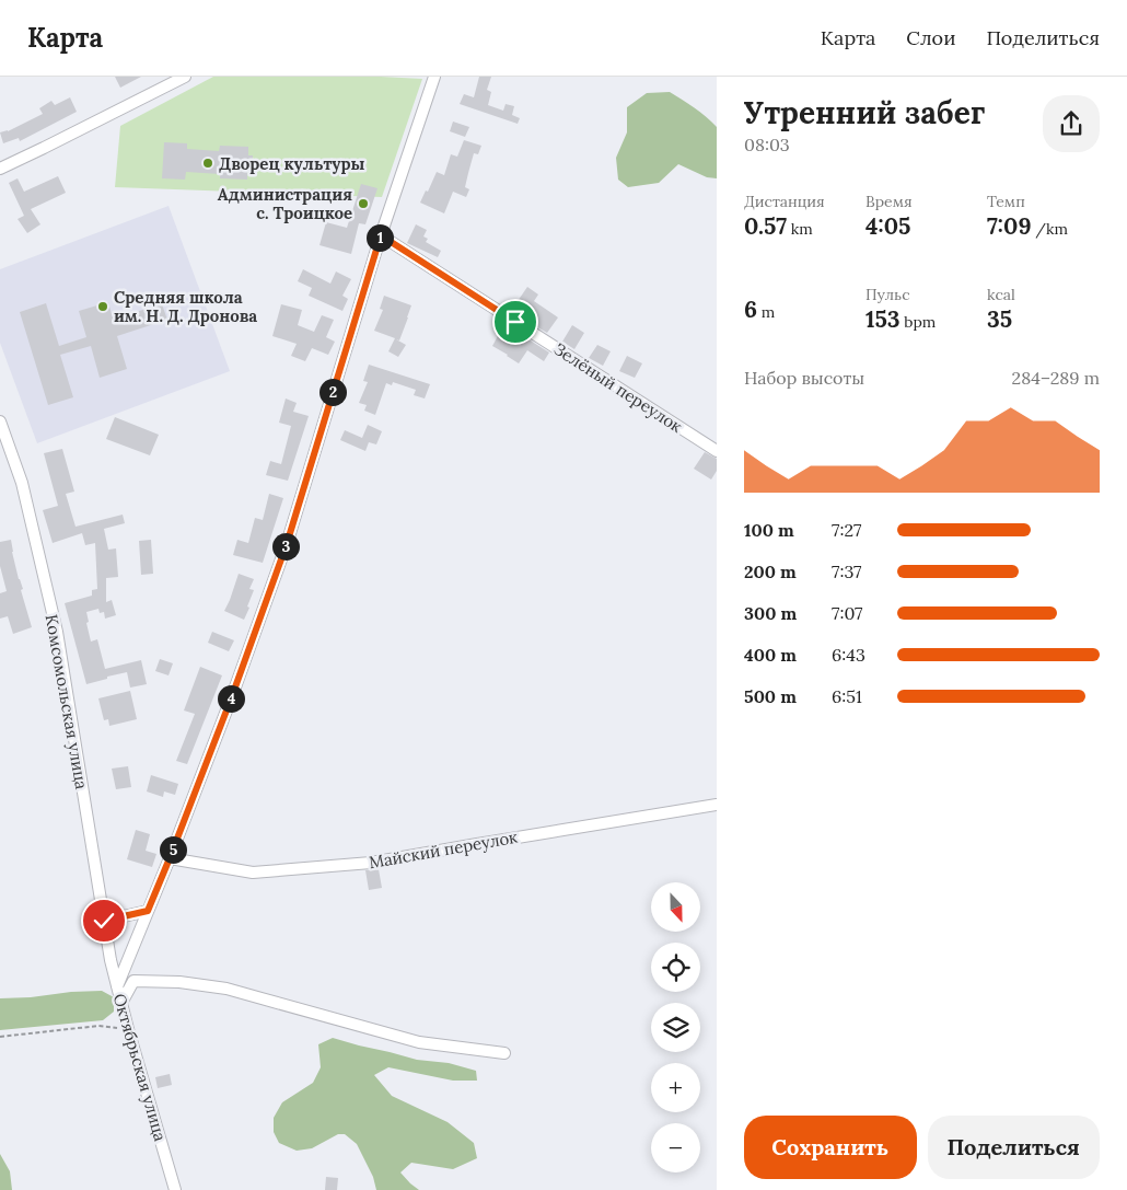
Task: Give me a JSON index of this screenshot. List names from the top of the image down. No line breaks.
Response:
{"streets":{"street":["Зелёный переулок","Комсомольская улица","Майский переулок","Октябрьская улица"]},"crossings":[["Зелёный переулок","Октябрьская улица"],["Комсомольская улица","Октябрьская улица"],["Майский переулок","Октябрьская улица"]],"places":["Дворец культуры","Администрация с. Троицкое","Средняя школа им. Н. Д. Дронова"],"north":"bottom","page":{"header":"Карта","nav":["Карта","Слои","Поделиться"],"heading":["Утренний забег","08:03"],"stats":[["Дистанция","0.57 km"],["Время","4:05"],["Темп","7:09 /km"],["6 m"],["Пульс","153 bpm"],["kcal","35"]],"pins":["1","2","3","4","5"],"chart":["Набор высоты","284–289 m"],"list":[{"name":"100 m","note":"7:27"},{"name":"200 m","note":"7:37"},{"name":"300 m","note":"7:07"},{"name":"400 m","note":"6:43"},{"name":"500 m","note":"6:51"}],"map_buttons":["+","−"],"buttons":["Сохранить","Поделиться"]}}
